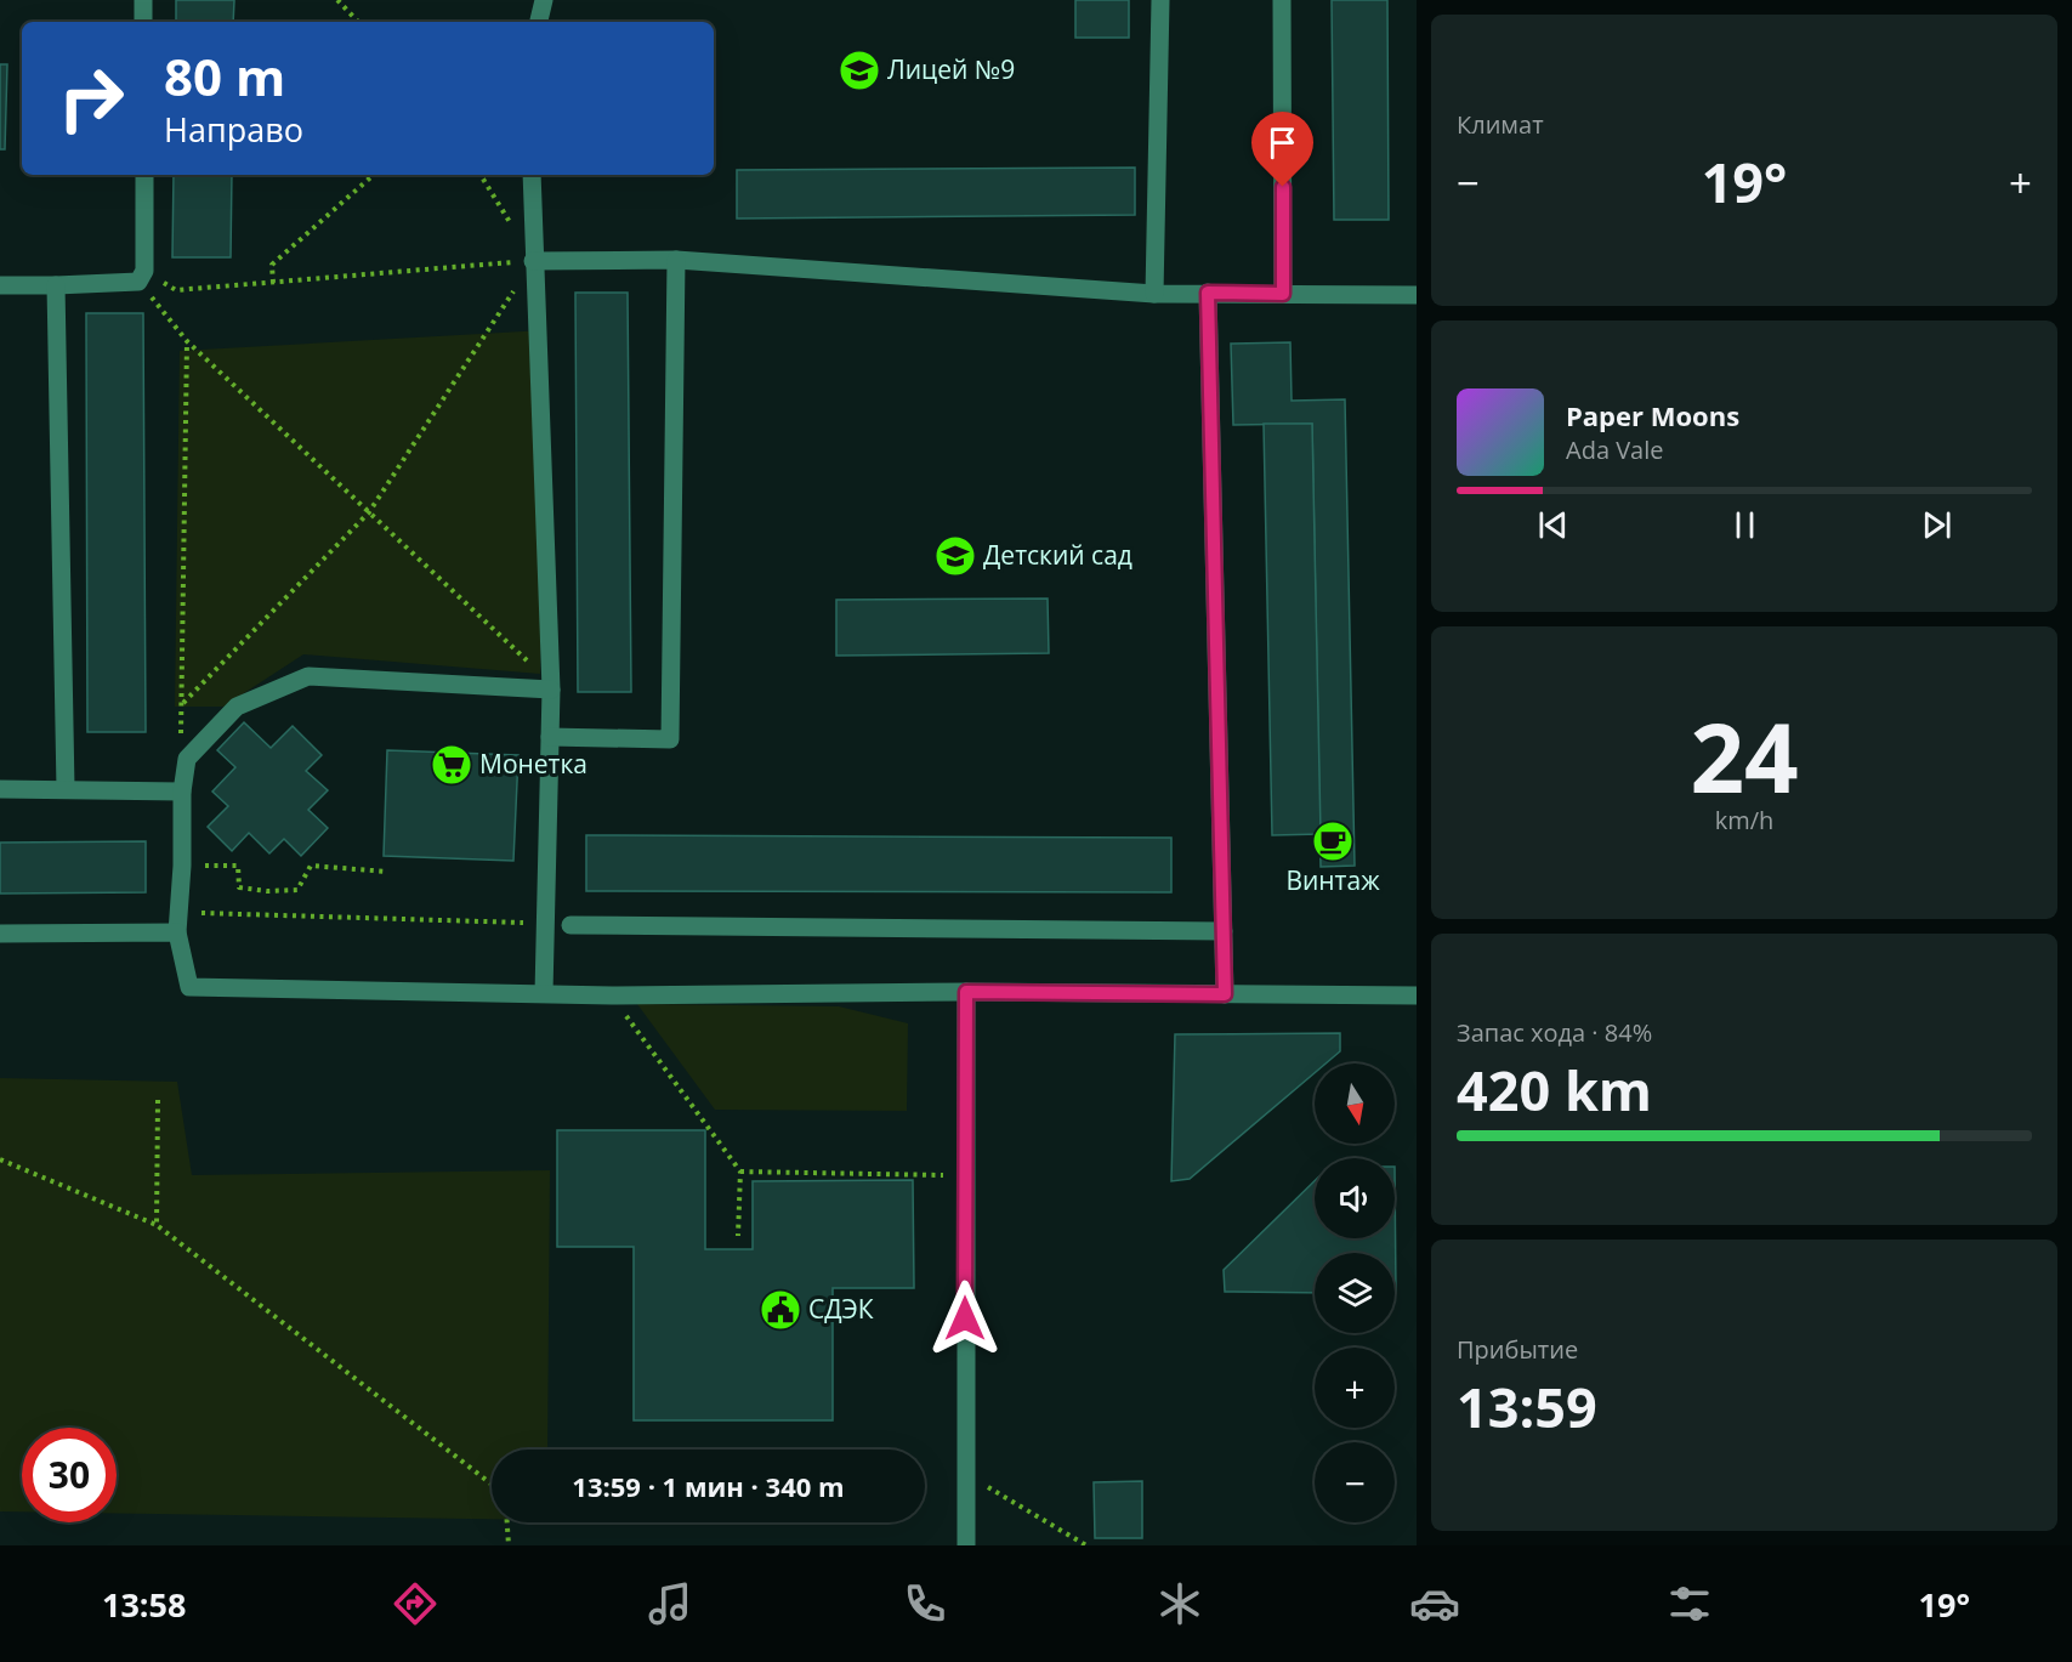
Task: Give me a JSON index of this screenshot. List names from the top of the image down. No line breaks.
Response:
{"places":{"school or university":["Лицей №9","Детский сад"],"supermarket":["Монетка"],"cafe":["Винтаж"],"public building":["СДЭК"]},"north":"bottom","page":{"tile":["Климат",["24","km/h"],["Запас хода · 84%","420 km"],["Прибытие","13:59"]],"turn":["80 m","Направо"],"heat":["−","19°","+"],"song":["Paper Moons","Ada Vale"],"map_buttons":["+","−"],"limit":"30","trip":"13:59 · 1 мин · 340 m","tabs":["13:58","19°"]}}
